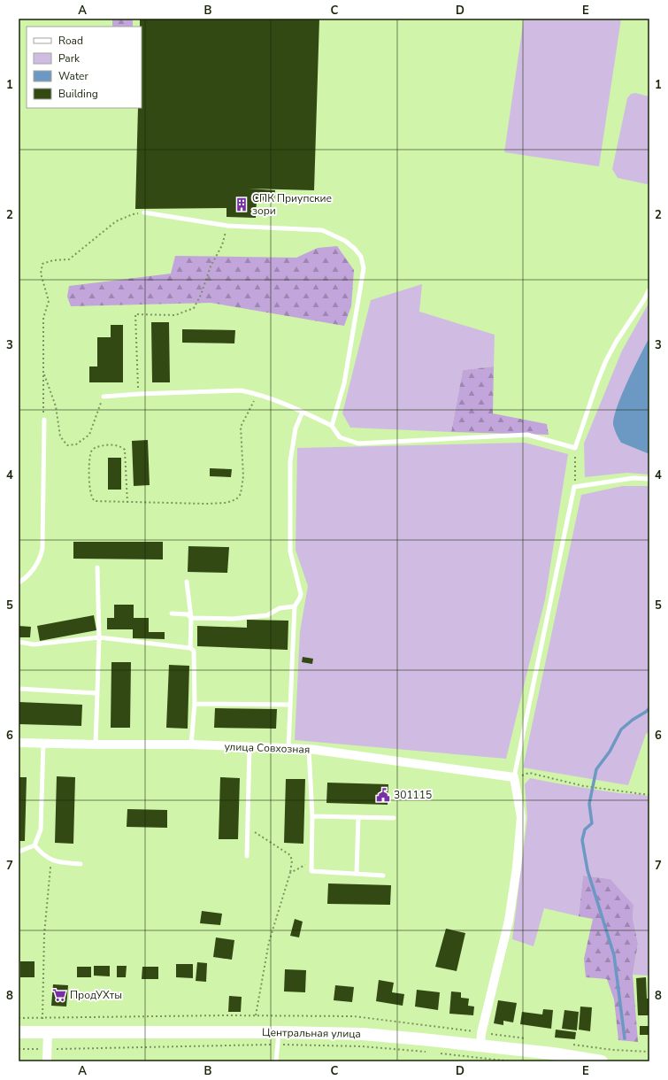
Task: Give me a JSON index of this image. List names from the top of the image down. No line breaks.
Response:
{"streets":{"main road":["Центральная улица"],"street":["улица Совхозная"]},"places":{"building":["СПК Приупские зори"],"public building":["301115"],"supermarket":["ПродУХты"]},"legend":["Road","Park","Water","Building"],"grid":{"columns":["A","B","C","D","E"],"rows":["1","2","3","4","5","6","7","8"]}}
